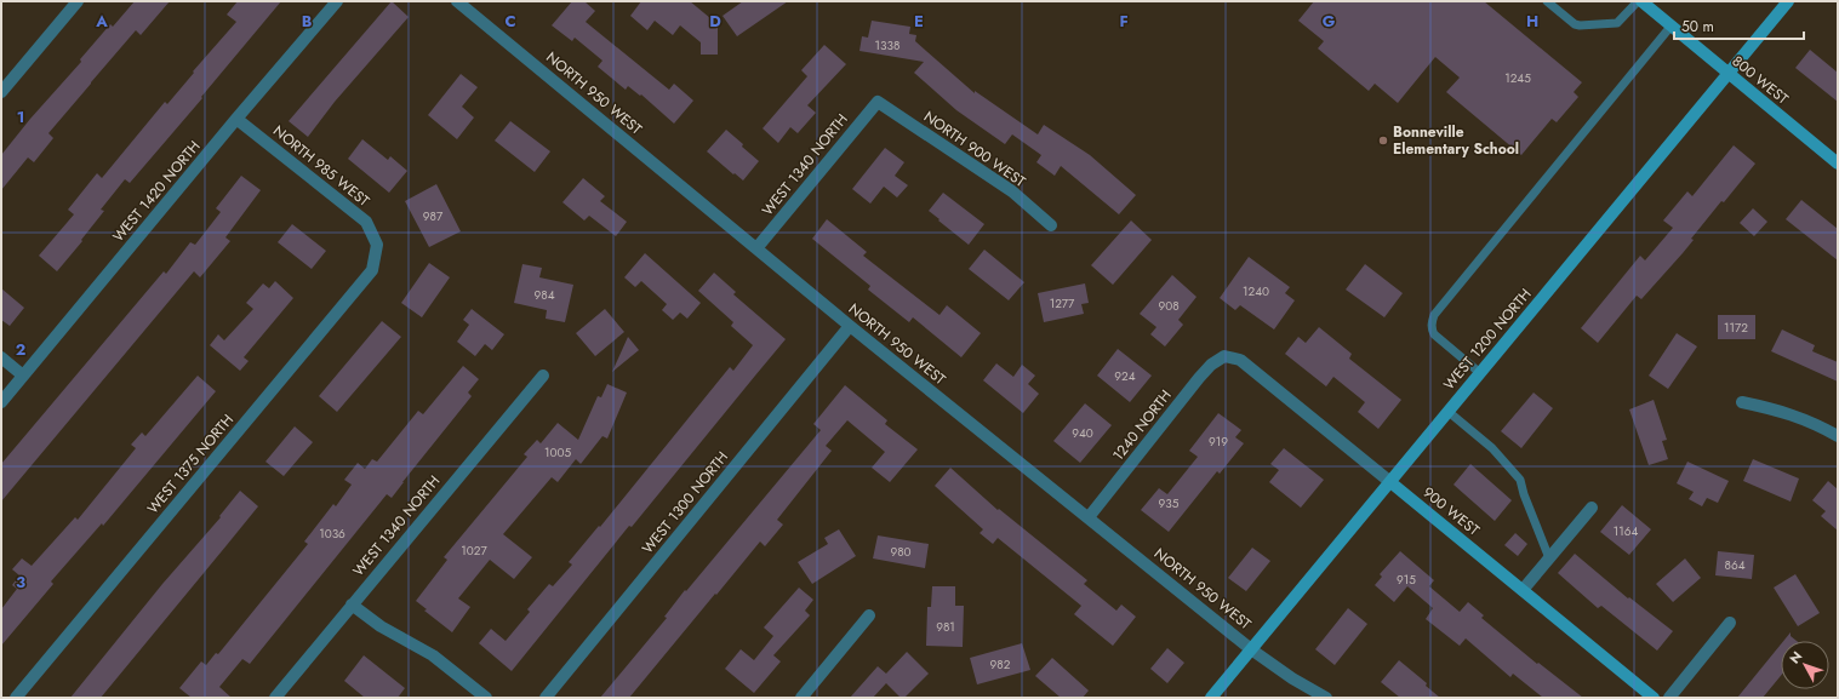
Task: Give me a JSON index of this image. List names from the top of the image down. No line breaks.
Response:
{"streets":{"street":["800 WEST","NORTH 950 WEST","NORTH 900 WEST","WEST 1340 NORTH","NORTH 985 WEST","WEST 1420 NORTH","WEST 1200 NORTH","1240 NORTH","WEST 1375 NORTH","WEST 1300 NORTH","900 WEST"]},"crossings":[["800 WEST","WEST 1200 NORTH"],["NORTH 950 WEST","WEST 1340 NORTH"],["NORTH 950 WEST","WEST 1200 NORTH"],["NORTH 950 WEST","1240 NORTH"],["NORTH 950 WEST","WEST 1300 NORTH"],["NORTH 900 WEST","WEST 1340 NORTH"],["NORTH 985 WEST","WEST 1420 NORTH"],["NORTH 985 WEST","WEST 1375 NORTH"],["WEST 1200 NORTH","900 WEST"],["1240 NORTH","900 WEST"]],"places":["Bonneville Elementary School"],"house_numbers":["1338","1245","987","1240","984","1277","908","1172","924","940","919","1005","935","1164","1036","1027","980","864","915","981","982"],"scale_bar":"50 m","north":"top left","grid":{"columns":["A","B","C","D","E","F","G","H"],"rows":["1","2","3"]}}
